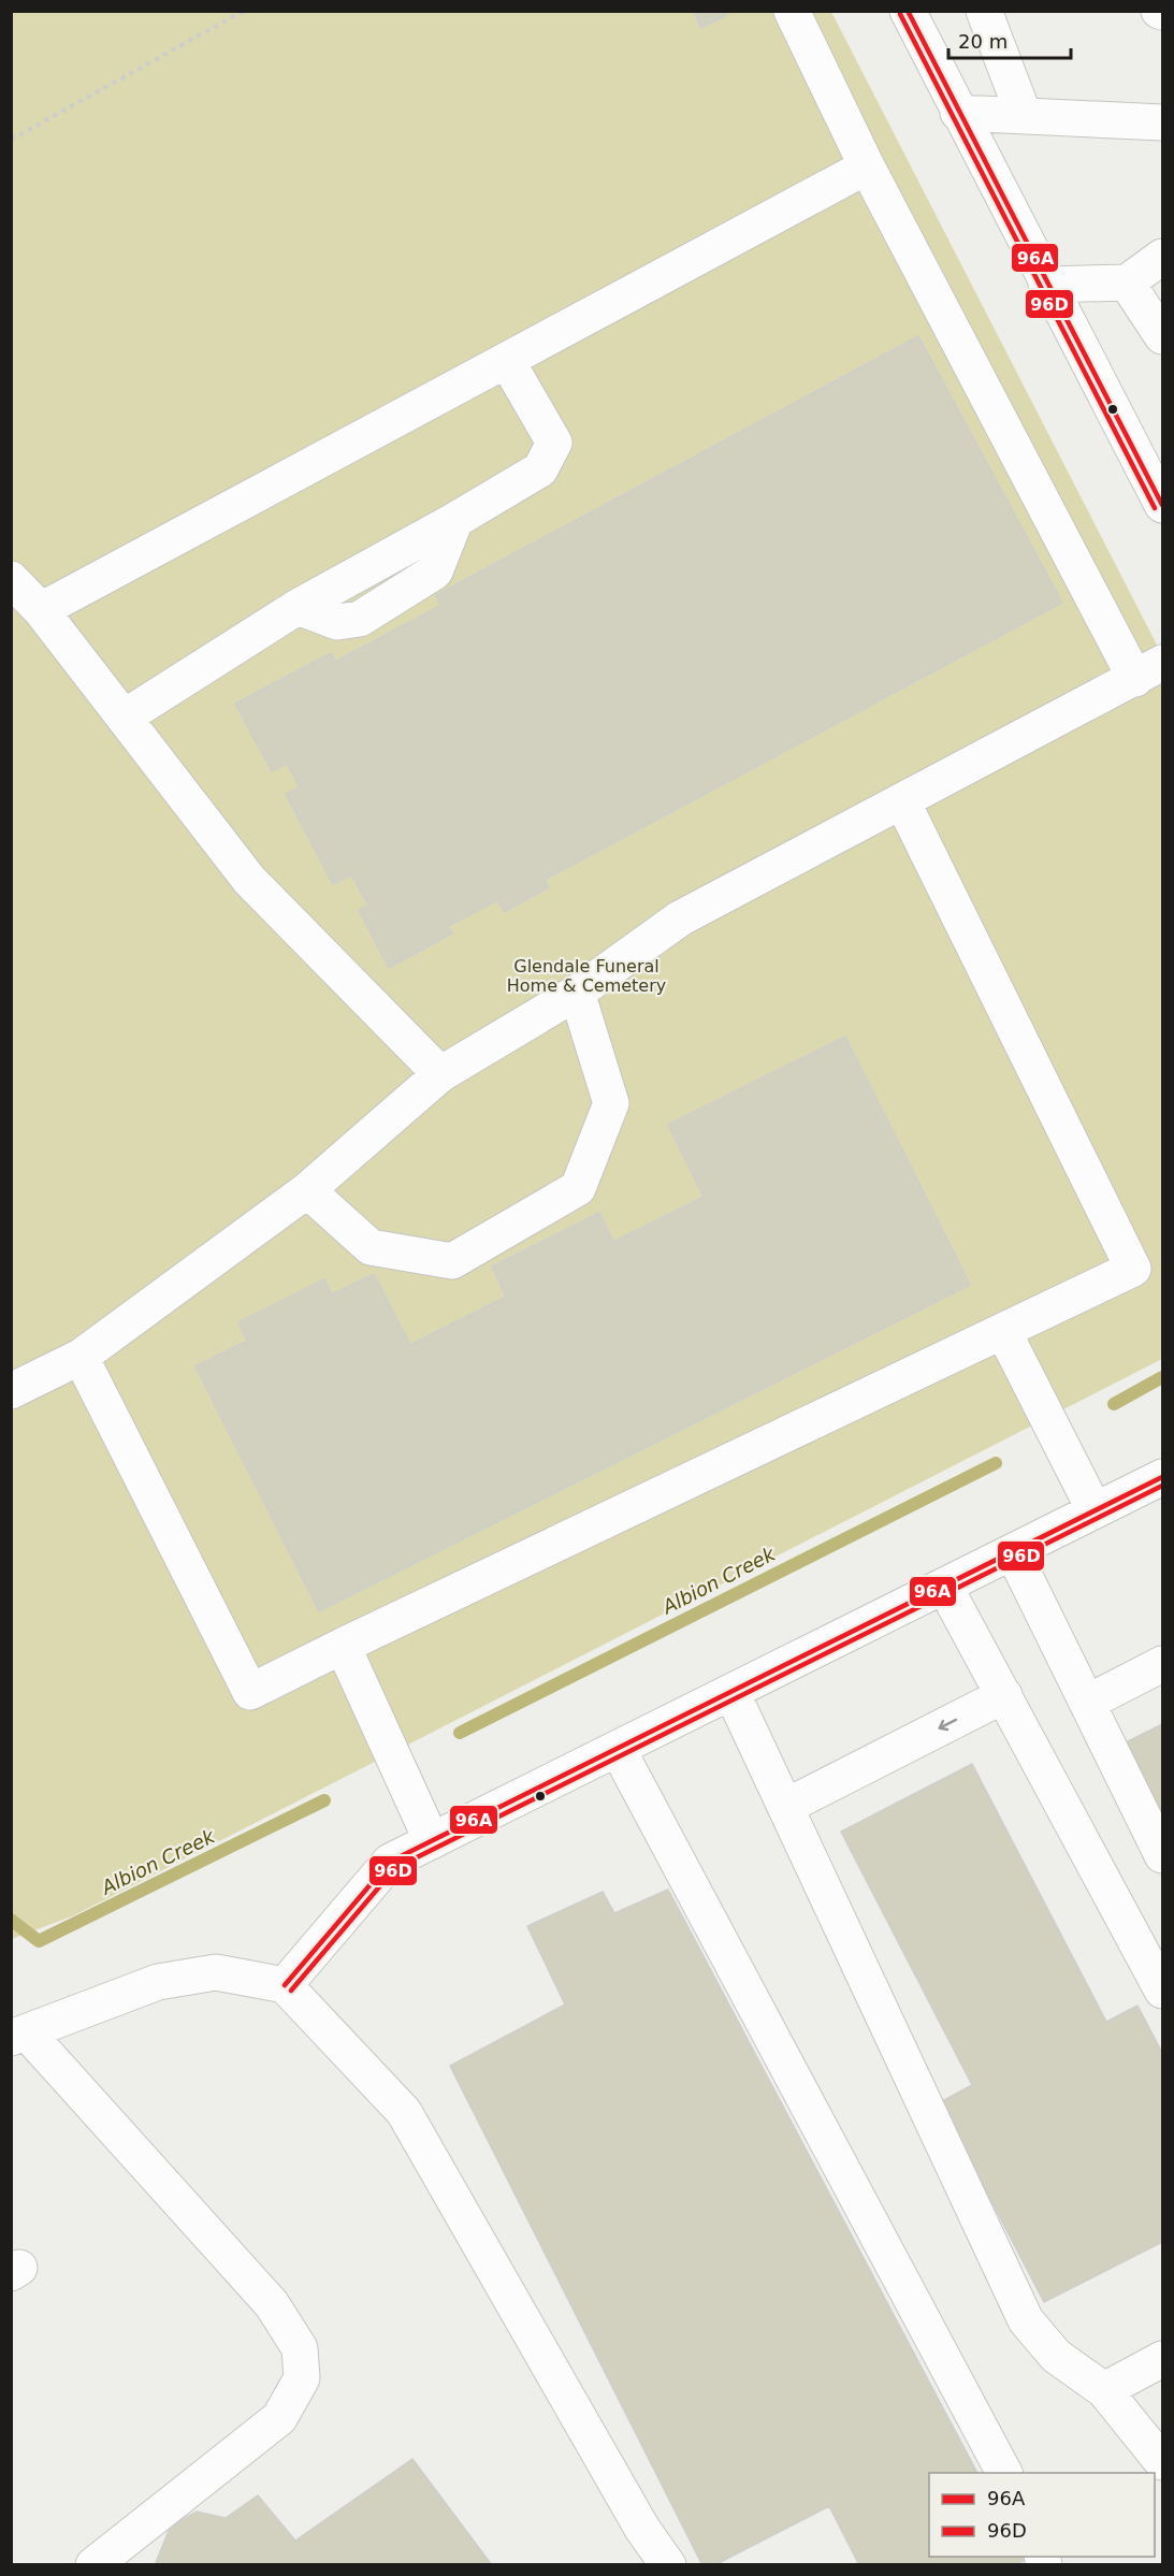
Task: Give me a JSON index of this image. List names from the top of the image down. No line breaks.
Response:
{"water":["Albion Creek"],"parks":["Glendale Funeral Home & Cemetery"],"lines":["transit line 96A","transit line 96D"],"legend":["96A","96D"],"scale_bar":"20 m"}
